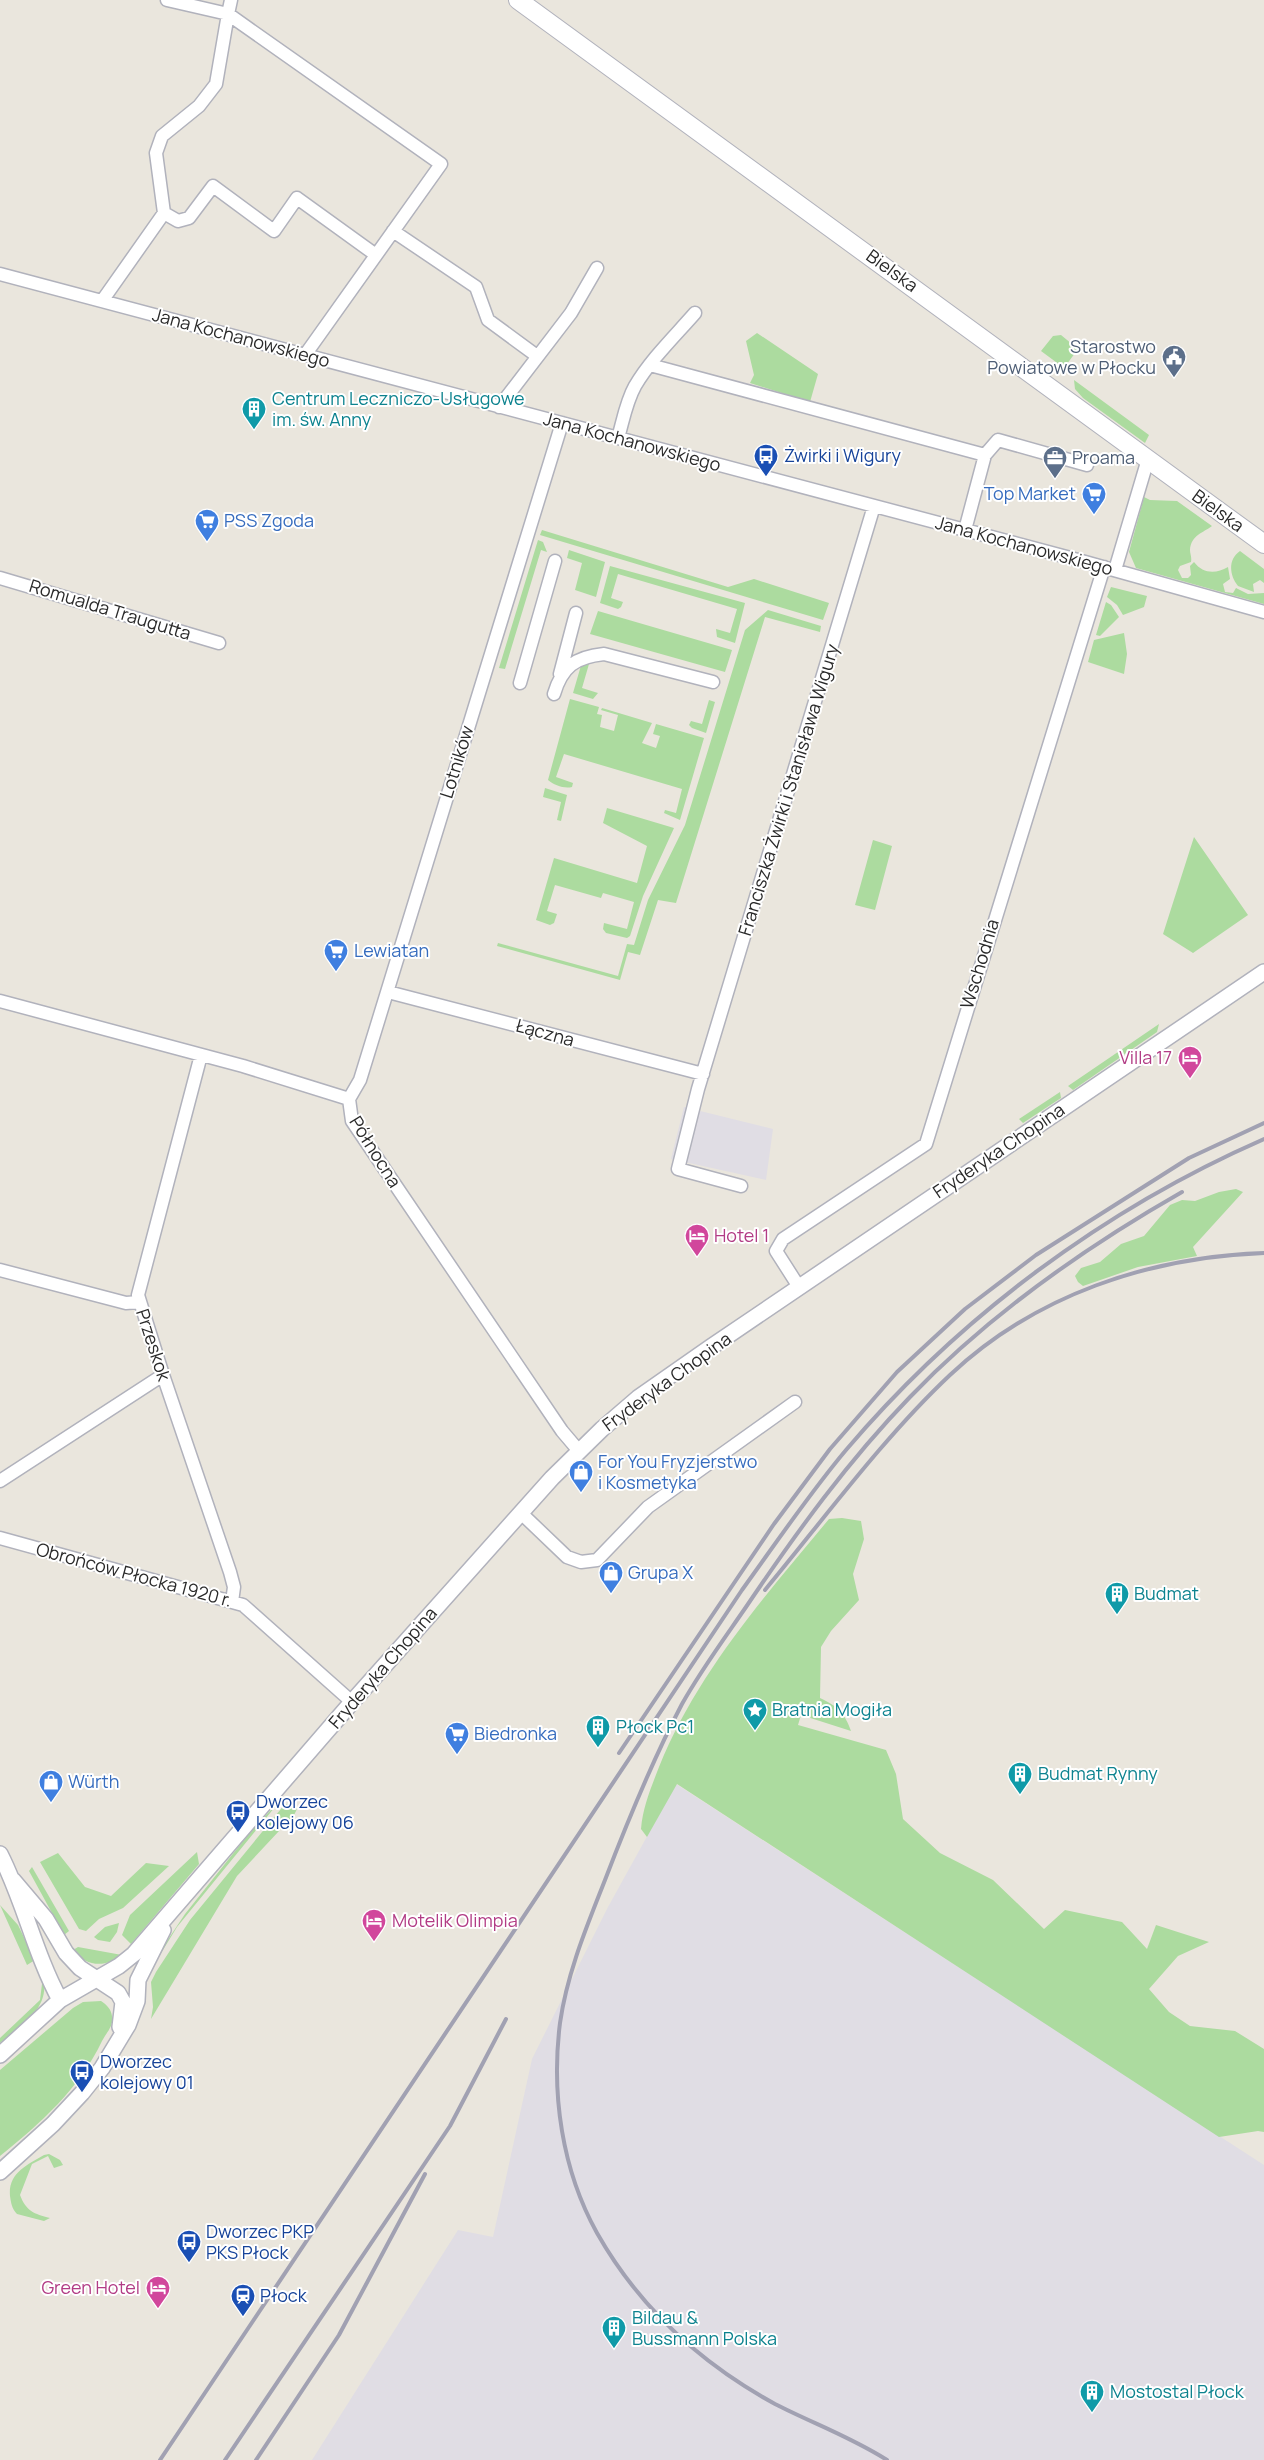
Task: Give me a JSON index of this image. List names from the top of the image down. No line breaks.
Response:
{"streets":{"main road":["Bielska"],"street":["Jana Kochanowskiego","Romualda Traugutta","Lotników","Franciszka Żwirki i Stanisława Wigury","Wschodnia","Łączna","Fryderyka Chopina","Północna","Przeskok","Obrońców Płocka 1920 r."]},"crossings":[["Jana Kochanowskiego","Lotników"],["Jana Kochanowskiego","Franciszka Żwirki i Stanisława Wigury"],["Jana Kochanowskiego","Wschodnia"],["Lotników","Łączna"],["Lotników","Północna"],["Franciszka Żwirki i Stanisława Wigury","Łączna"],["Wschodnia","Fryderyka Chopina"],["Fryderyka Chopina","Północna"],["Fryderyka Chopina","Obrońców Płocka 1920 r."],["Północna","Przeskok"],["Przeskok","Obrońców Płocka 1920 r."]],"places":{"public building":["Starostwo Powiatowe w Płocku"],"building":["Centrum Leczniczo-Usługowe im. św. Anny","Budmat","Płock Pc1","Budmat Rynny","Bildau & Bussmann Polska","Mostostal Płock"],"bus stop":["Żwirki i Wigury","Dworzec kolejowy 06","Dworzec kolejowy 01","Dworzec PKP PKS Płock"],"office":["Proama"],"supermarket":["Top Market","PSS Zgoda","Lewiatan","Biedronka"],"hotel":["Villa 17","Hotel 1","Motelik Olimpia","Green Hotel"],"shop":["For You Fryzjerstwo i Kosmetyka","Grupa X","Würth"],"place":["Bratnia Mogiła"],"station":["Płock"]}}
